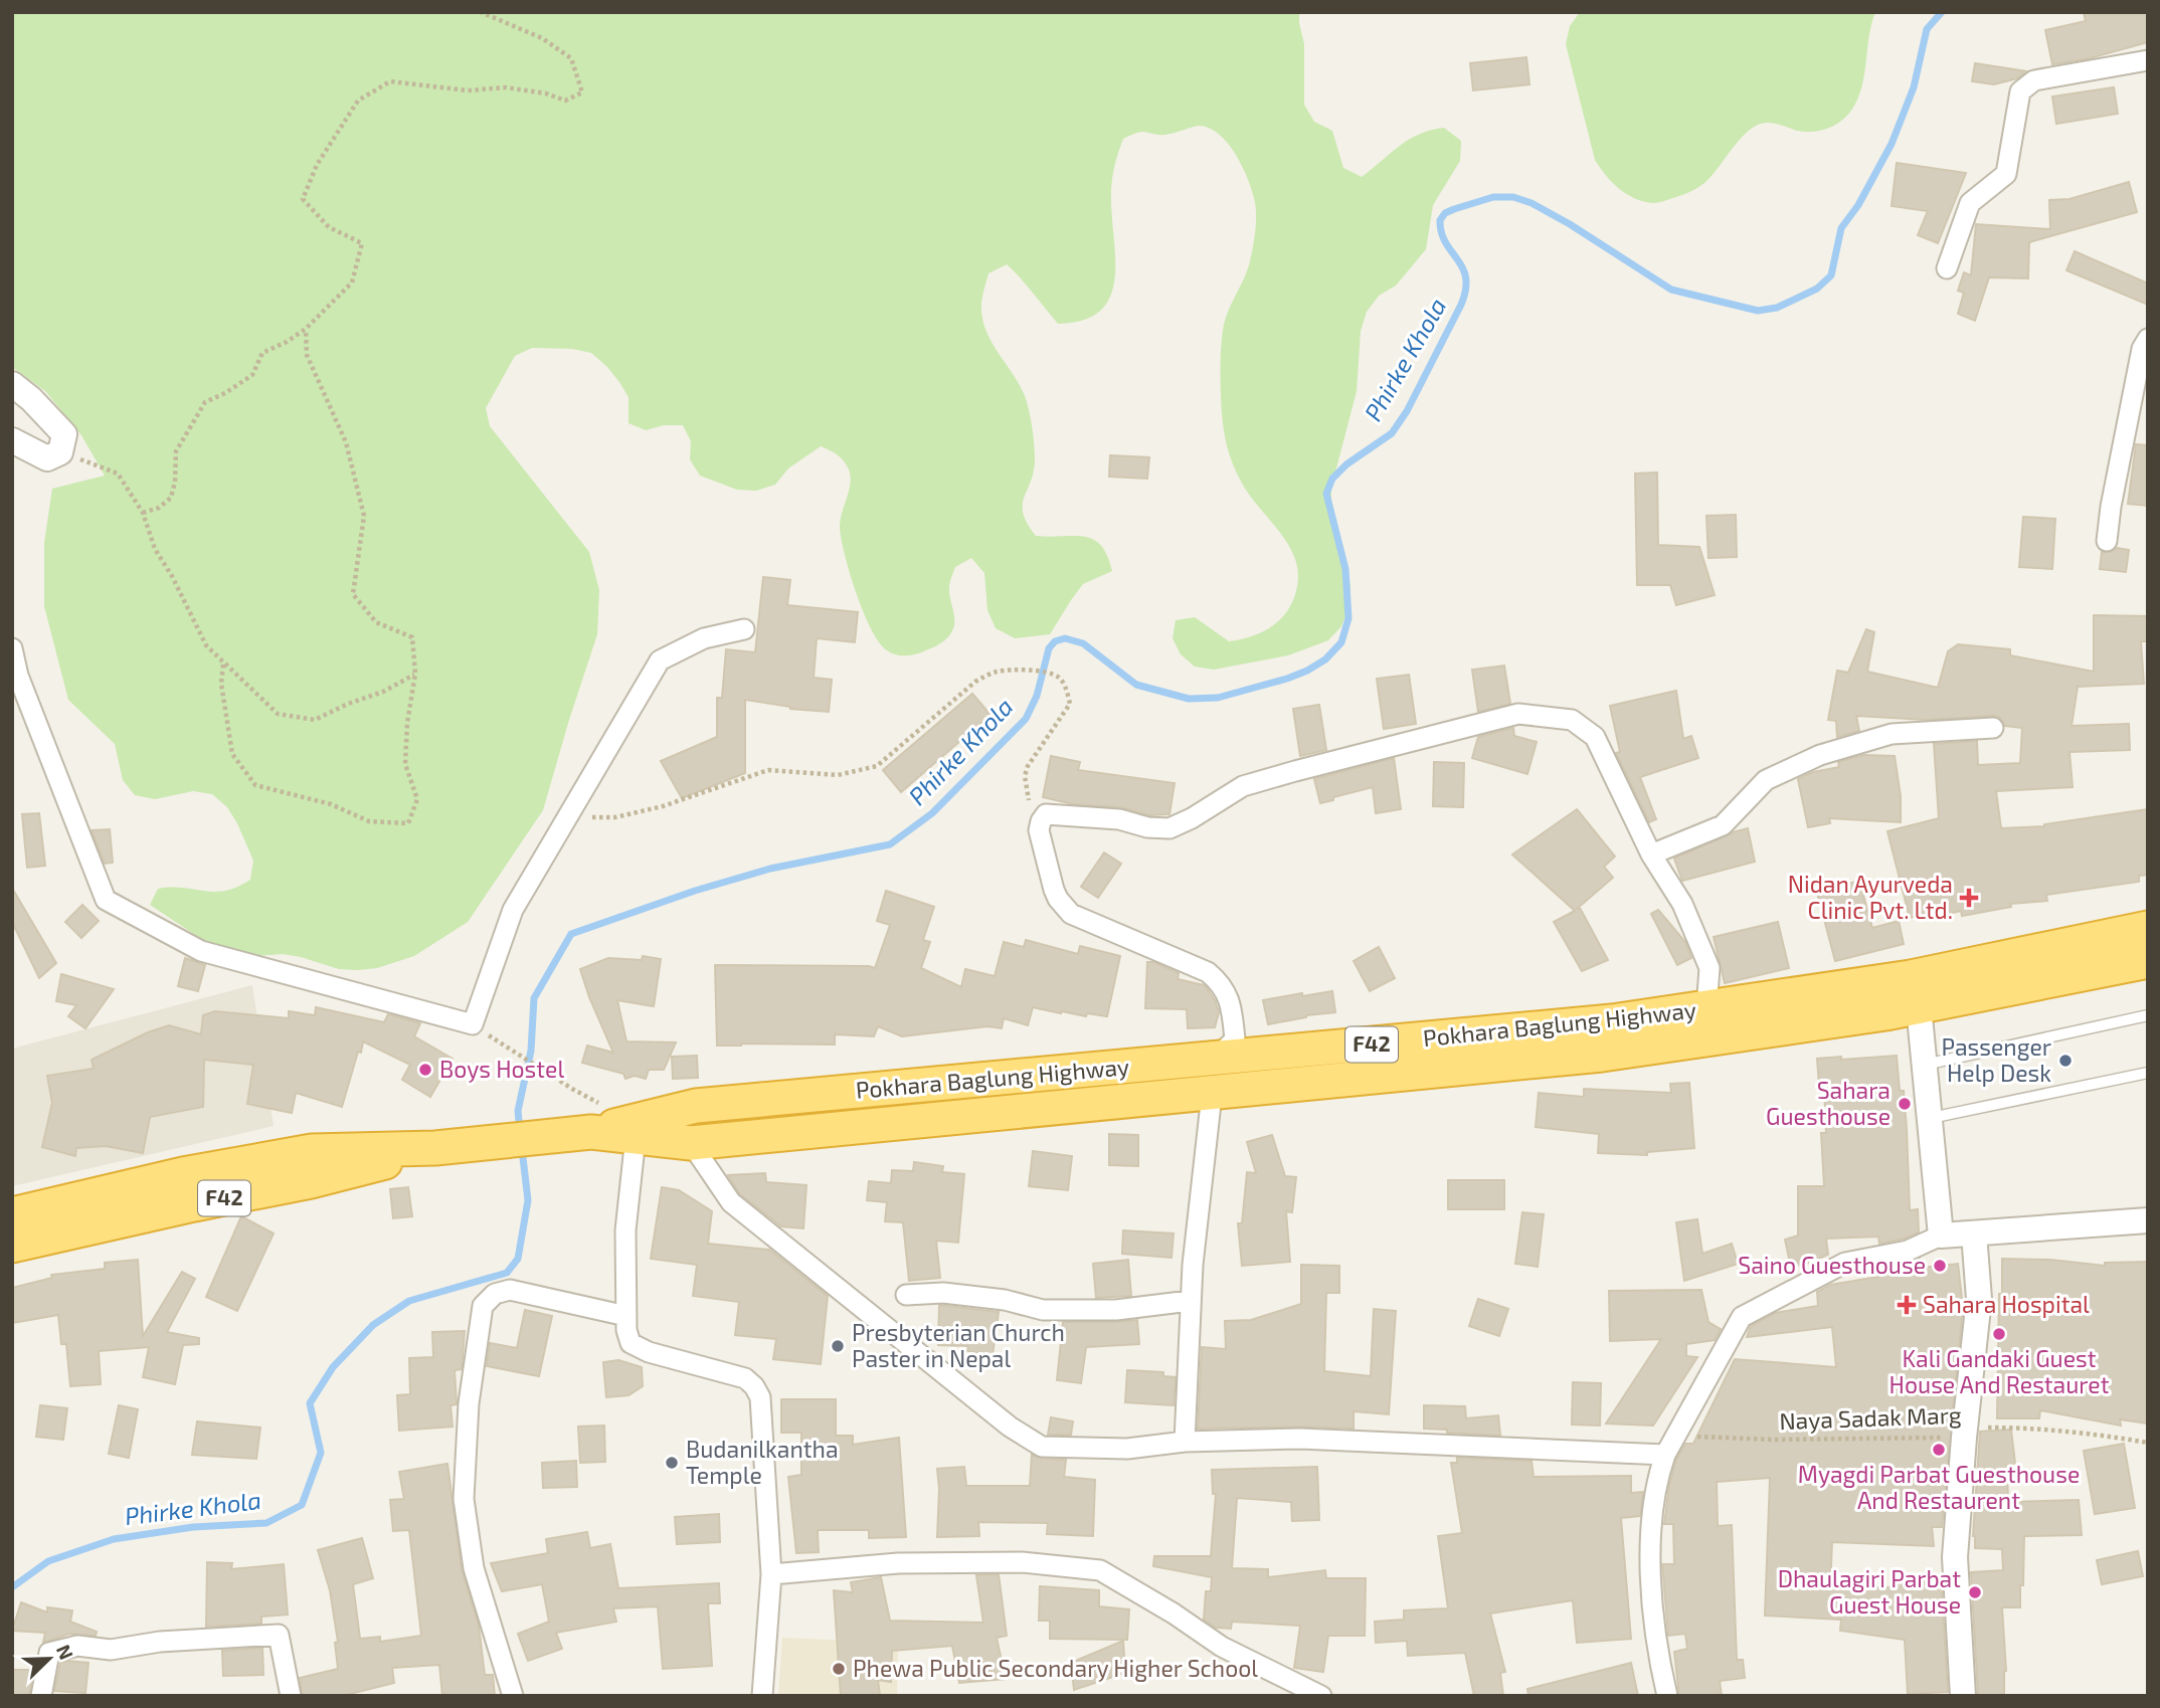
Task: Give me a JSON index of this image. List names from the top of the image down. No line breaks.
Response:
{"streets":{"highway":["Pokhara Baglung Highway","F42"],"path":["Naya Sadak Marg"]},"crossings":[["Pokhara Baglung Highway","F42"]],"water":["Phirke Khola"],"places":{"health":["Nidan Ayurveda Clinic Pvt. Ltd.","Sahara Hospital"],"other":["Passenger Help Desk","Boys Hostel","Sahara Guesthouse","Saino Guesthouse","Kali Gandaki Guest House And Restauret","Presbyterian Church Paster in Nepal","Myagdi Parbat Guesthouse And Restaurent","Budanilkantha Temple","Dhaulagiri Parbat Guest House","Phewa Public Secondary Higher School"]},"north":"top right"}
